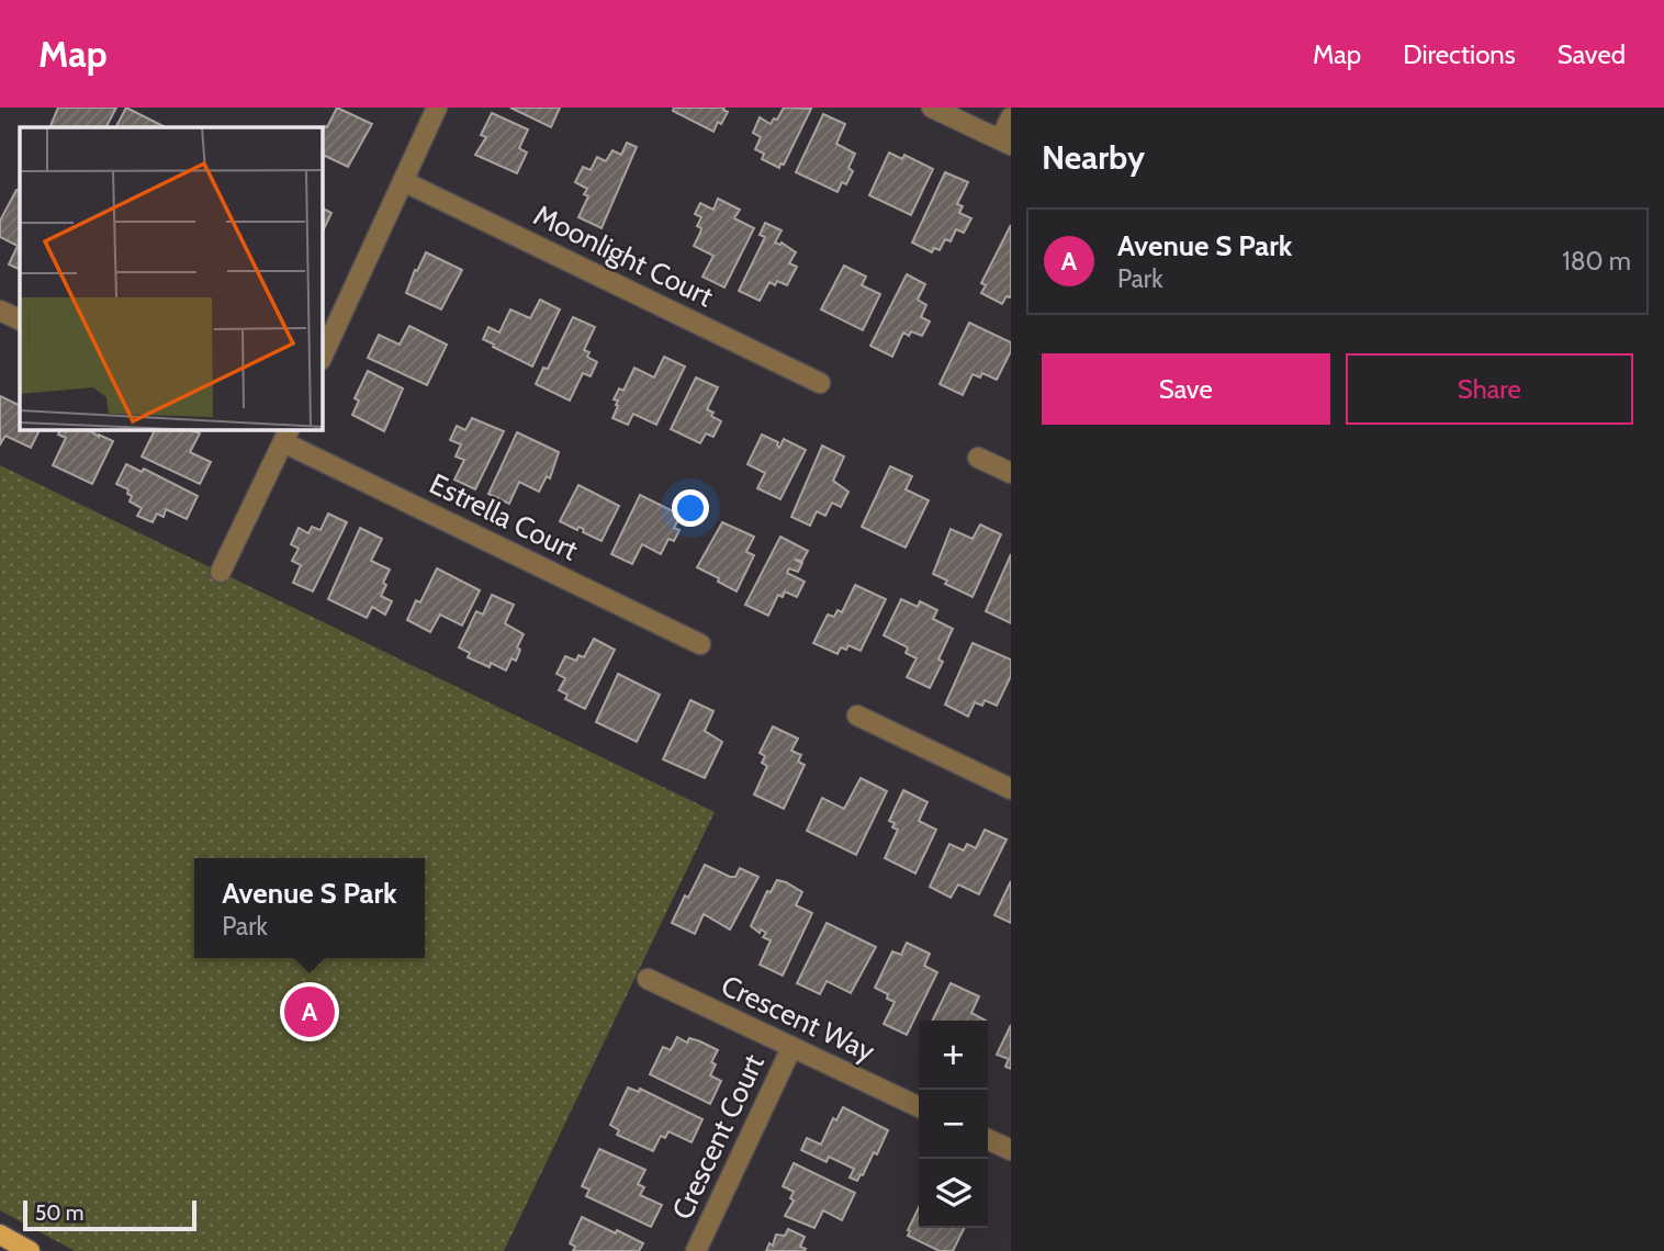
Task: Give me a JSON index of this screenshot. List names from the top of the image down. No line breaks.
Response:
{"streets":{"street":["Moonlight Court","Estrella Court","Crescent Way","Crescent Court"]},"crossings":[["Crescent Way","Crescent Court"]],"scale_bar":"50 m","page":{"header":"Map","nav":["Map","Directions","Saved"],"heading":"Nearby","list":[{"mark":"A","name":"Avenue S Park","note":"Park","value":"180 m"}],"buttons":["Save","Share"],"popup":["Avenue S Park","Park"],"pins":"A","map_buttons":["+","−"],"scale":"50 m"}}
